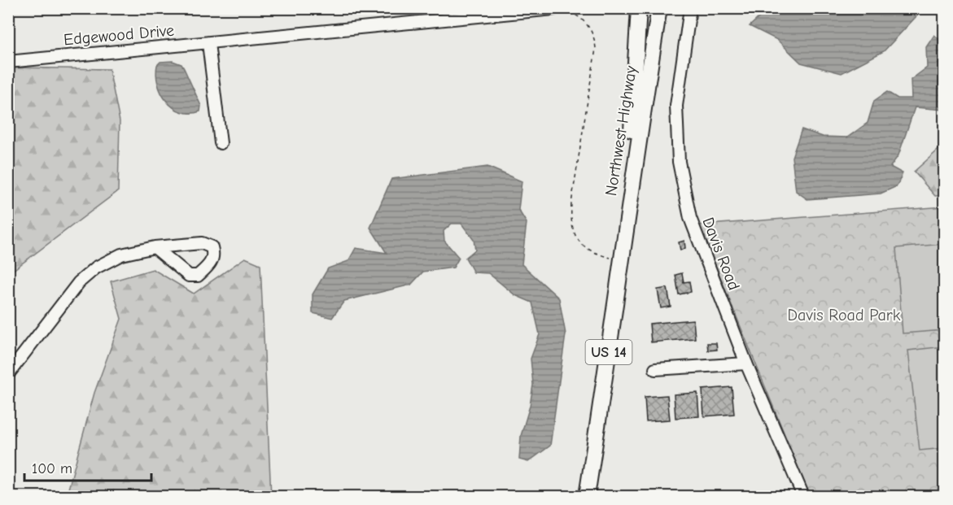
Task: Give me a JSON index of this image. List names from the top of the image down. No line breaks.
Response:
{"streets":{"main road":["Northwest Highway","US 14"],"street":["Edgewood Drive","Davis Road"]},"crossings":[["Northwest Highway","US 14"]],"parks":["Davis Road Park"],"scale_bar":"100 m"}
